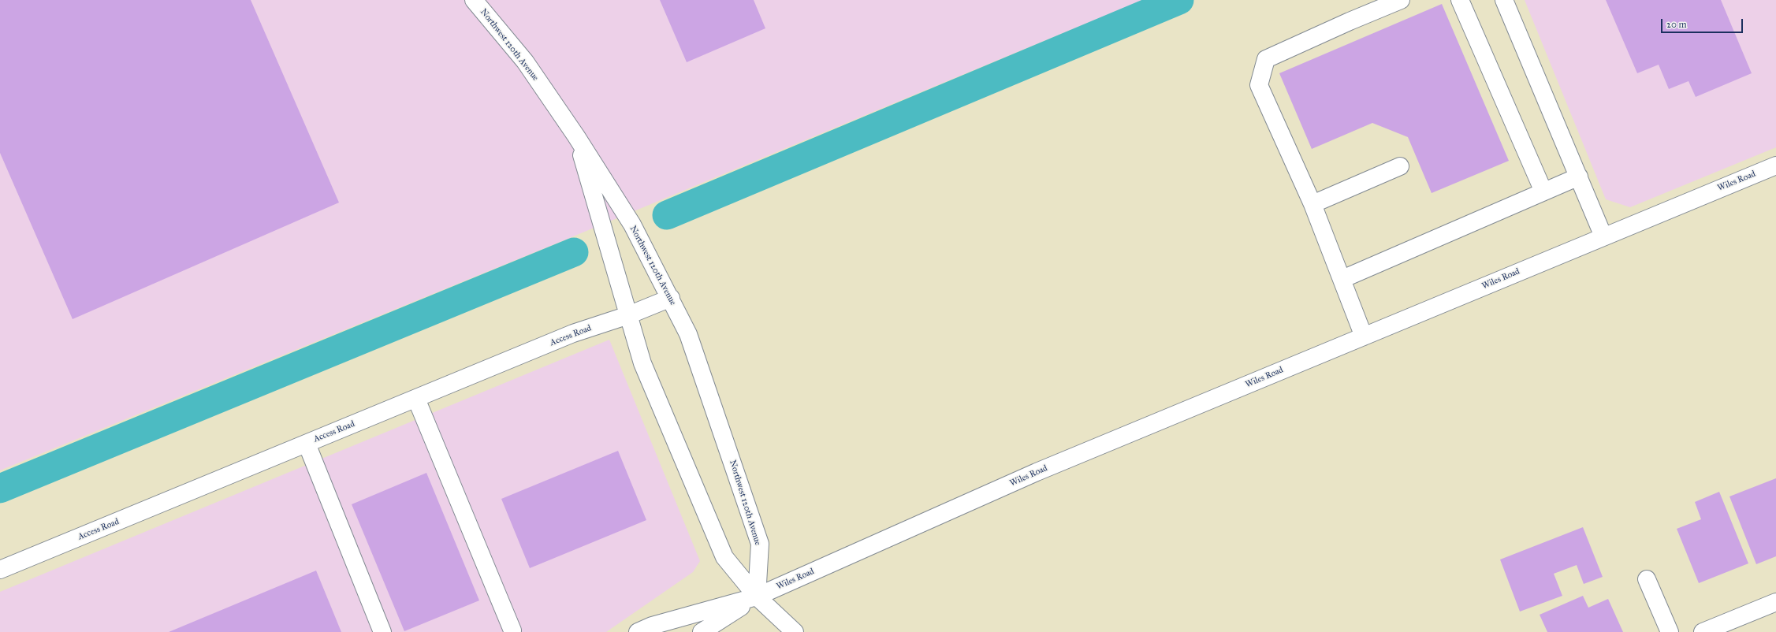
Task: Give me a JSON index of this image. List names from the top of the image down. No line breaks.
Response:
{"streets":{"street":["Northwest 120th Avenue","Wiles Road","Access Road"]},"crossings":[["Northwest 120th Avenue","Wiles Road"],["Northwest 120th Avenue","Access Road"]],"scale_bar":"20 m"}
